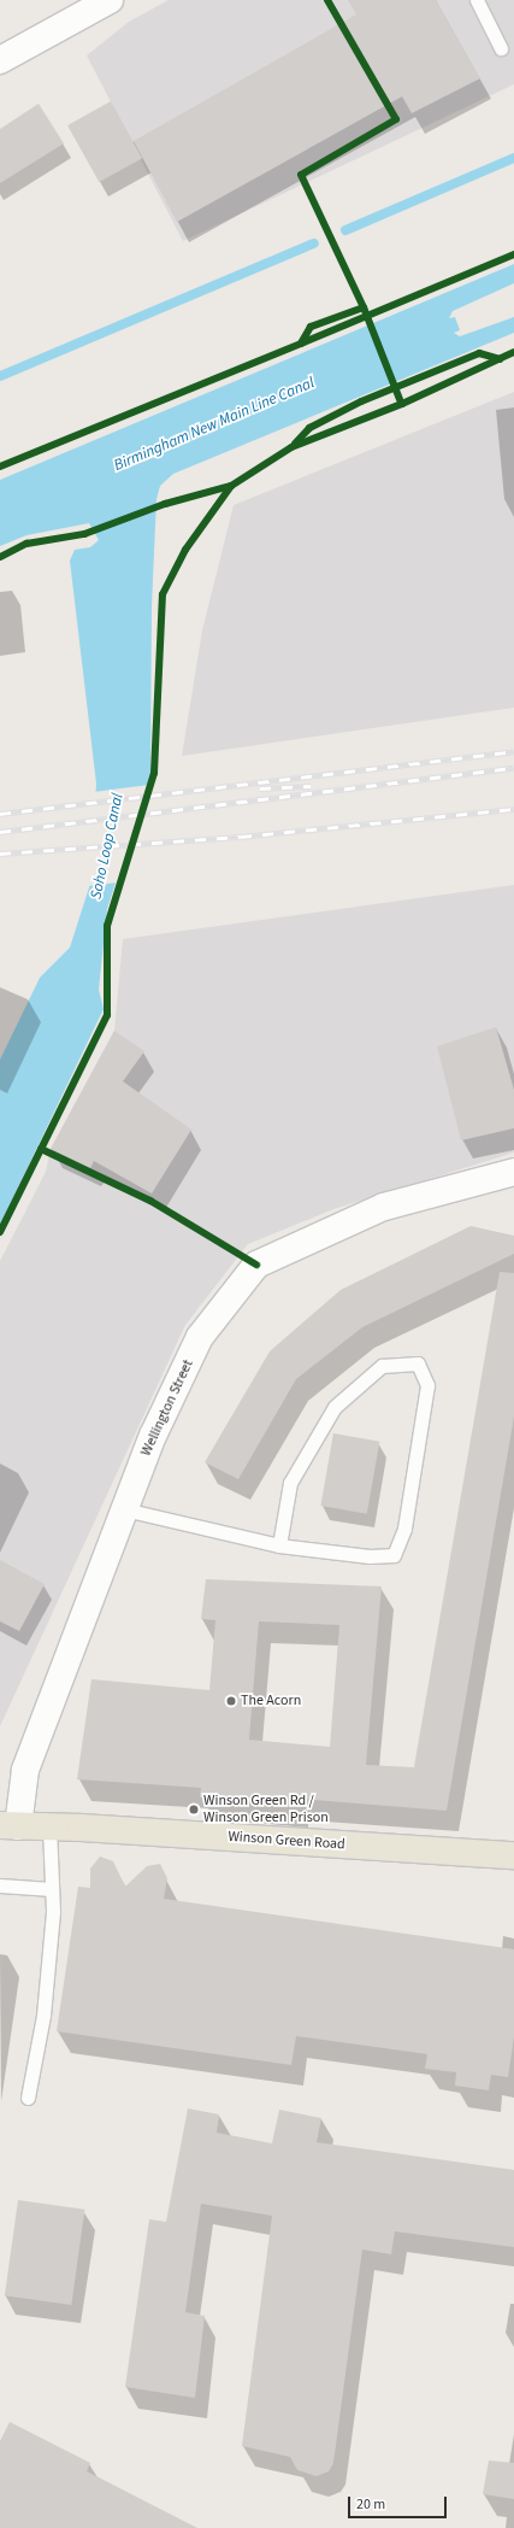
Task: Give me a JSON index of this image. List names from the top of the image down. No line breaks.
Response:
{"streets":{"main road":["Winson Green Road"],"street":["Wellington Street"]},"crossings":[["Wellington Street","Winson Green Road"]],"water":["Birmingham New Main Line Canal","Soho Loop Canal"],"places":["The Acorn","Winson Green Rd / Winson Green Prison"],"scale_bar":"20 m"}
